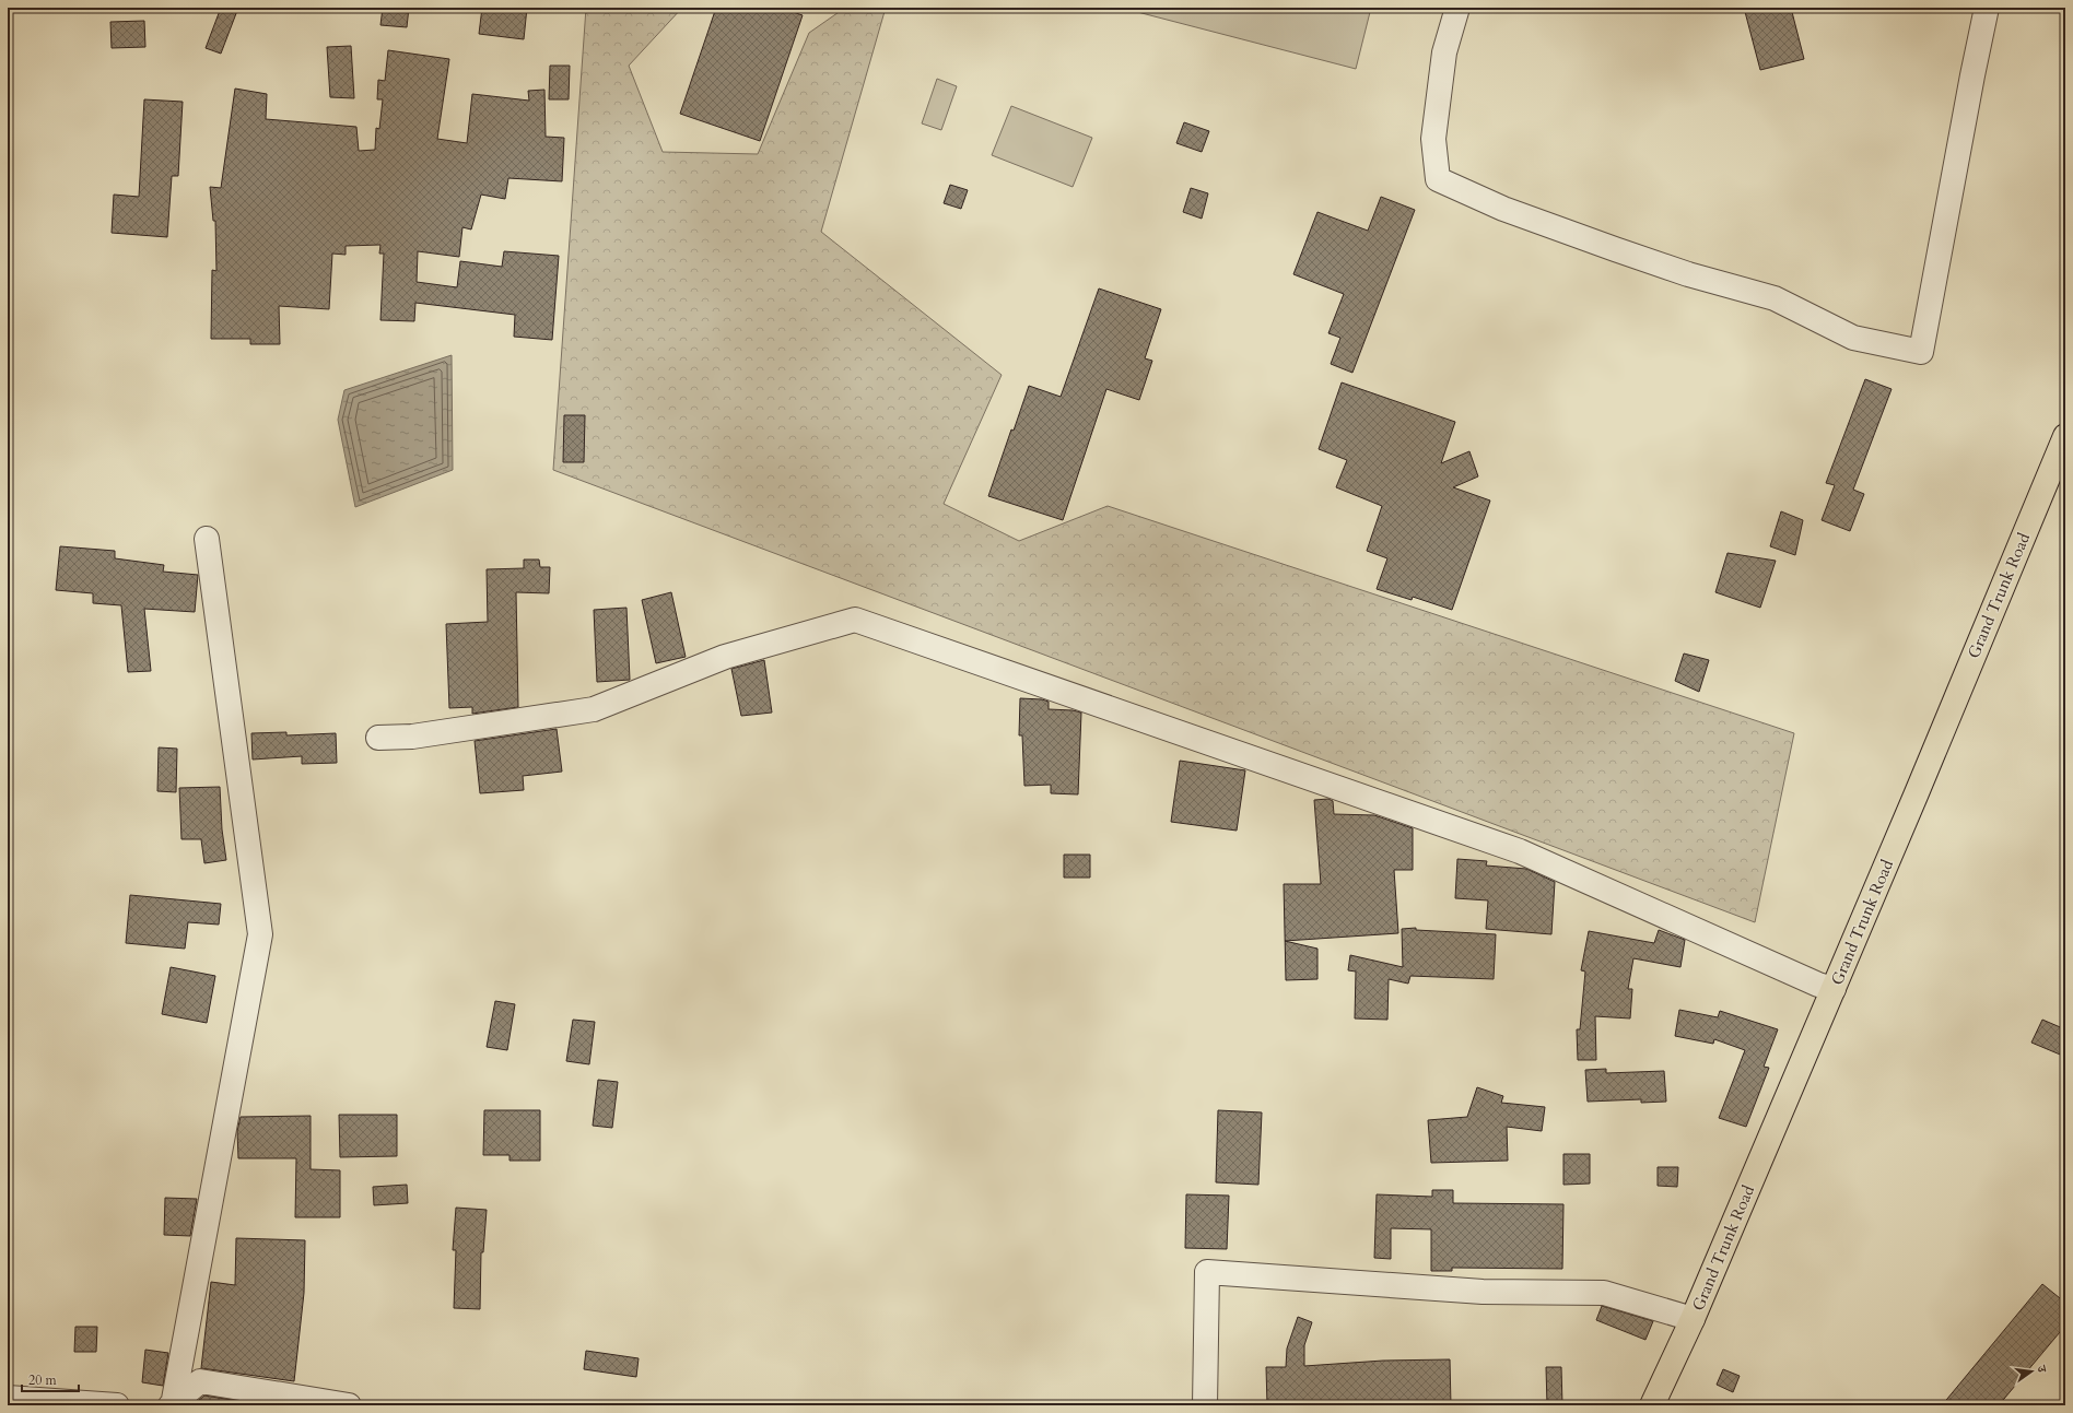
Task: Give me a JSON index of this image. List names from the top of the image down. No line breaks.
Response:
{"streets":{"highway":["Grand Trunk Road"]},"scale_bar":"20 m","north":"right"}
